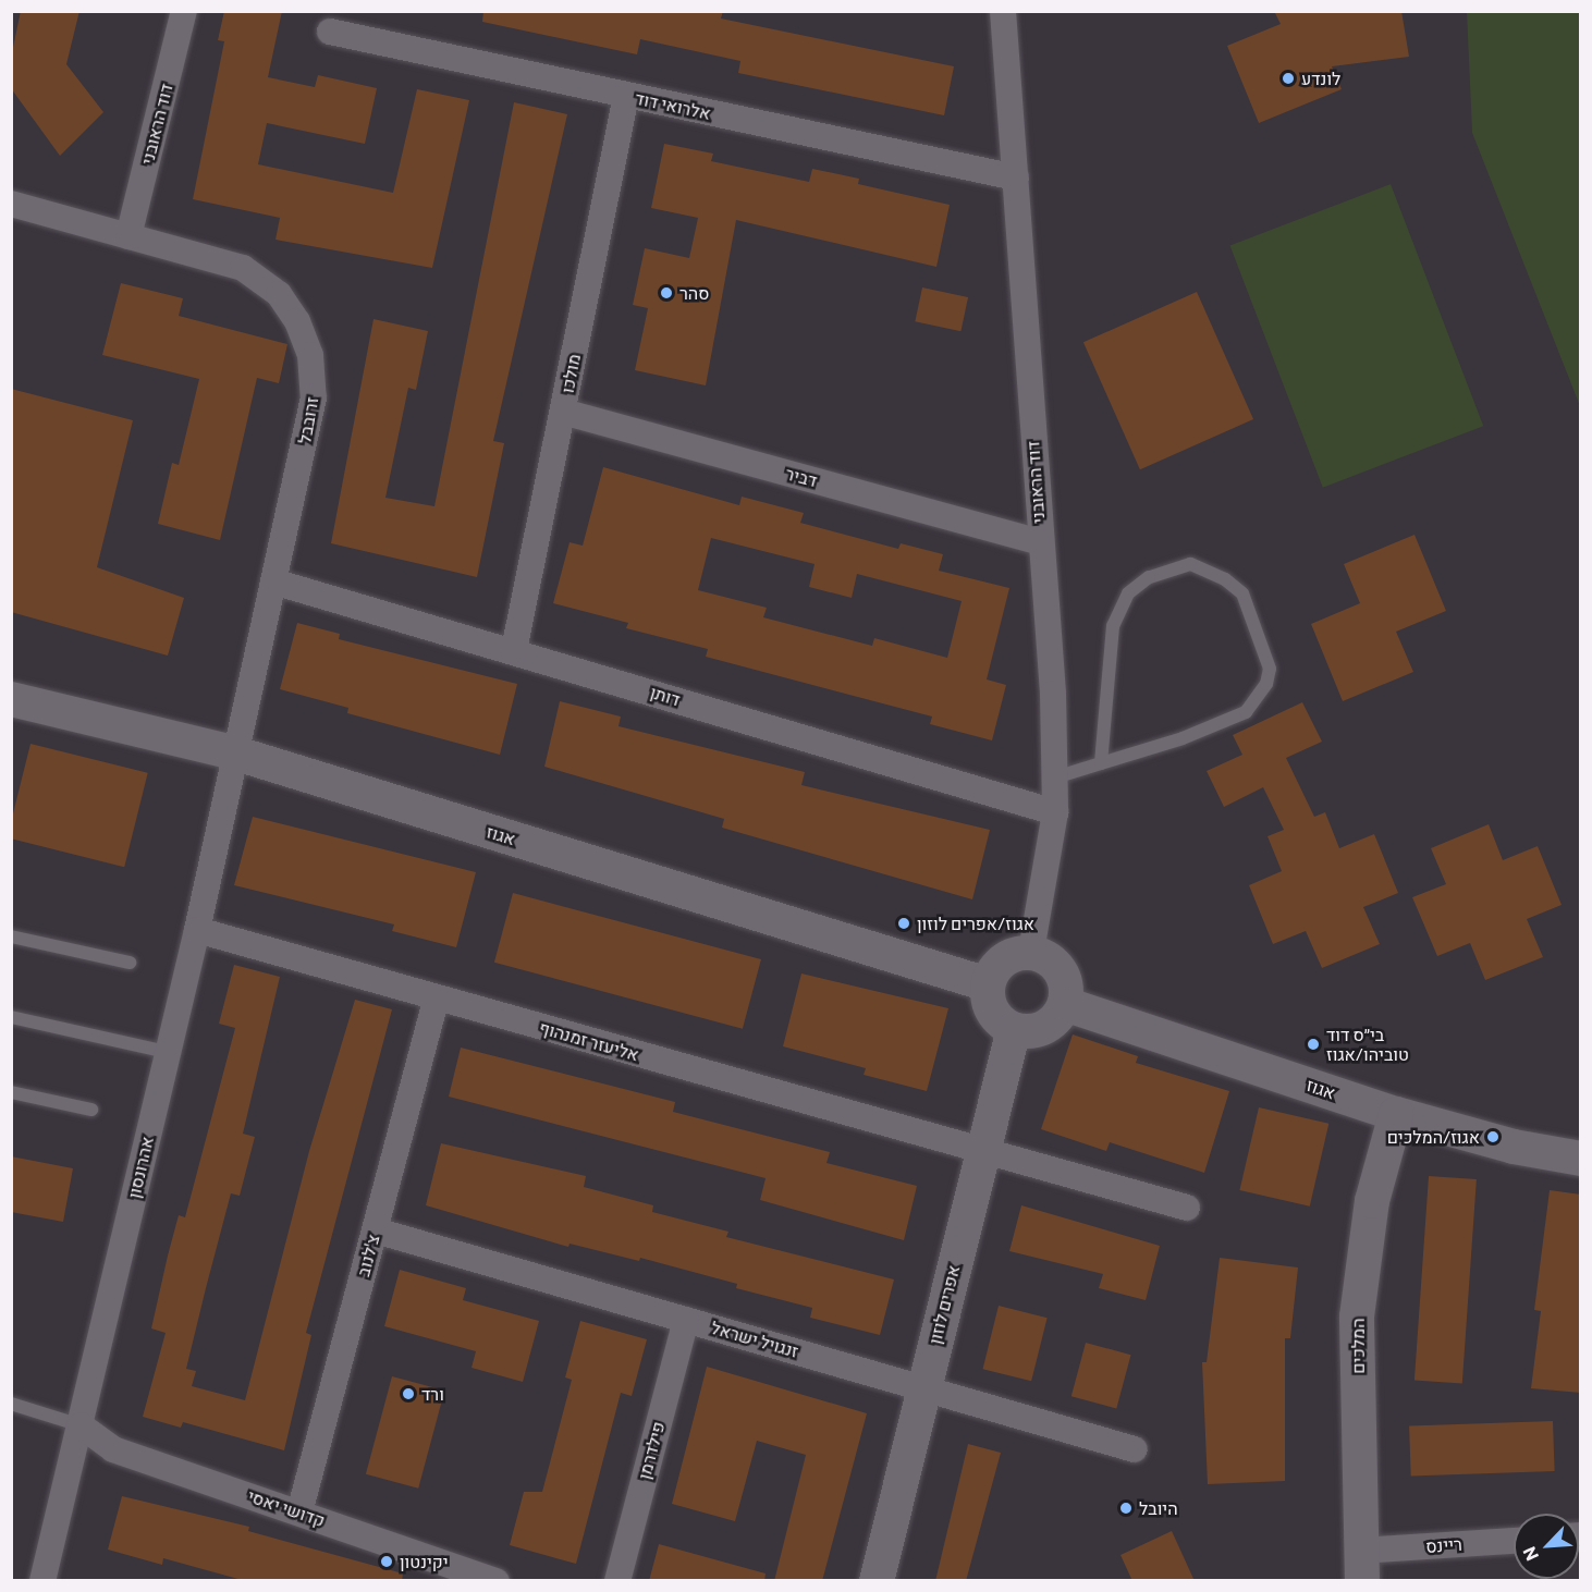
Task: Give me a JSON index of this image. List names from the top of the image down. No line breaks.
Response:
{"streets":{"street":["אלרואי דוד","דוד הראובני","מולכו","זרובבל","דביר","דותן","אגוז","אליעזר זמנהוף","אהרונסון","צ'לנוב","אפרים לוזון","זנגויל ישראל","המלכים","פילדרמן","קדושי יאסי","ריינס"]},"crossings":[["אלרואי דוד","דוד הראובני"],["אלרואי דוד","מולכו"],["דוד הראובני","זרובבל"],["דוד הראובני","דביר"],["דוד הראובני","דותן"],["דוד הראובני","אגוז"],["דוד הראובני","אפרים לוזון"],["מולכו","דביר"],["מולכו","דותן"],["זרובבל","דותן"],["זרובבל","אגוז"],["זרובבל","אהרונסון"],["אגוז","אהרונסון"],["אגוז","אפרים לוזון"],["אגוז","המלכים"],["אליעזר זמנהוף","אהרונסון"],["אליעזר זמנהוף","צ'לנוב"],["אליעזר זמנהוף","אפרים לוזון"],["אהרונסון","קדושי יאסי"],["צ'לנוב","זנגויל ישראל"],["צ'לנוב","קדושי יאסי"],["אפרים לוזון","זנגויל ישראל"],["זנגויל ישראל","פילדרמן"],["המלכים","ריינס"]],"places":["לונדע","סהר","אגוז/אפרים לוזון","בי״ס דוד טוביהו/אגוז","אגוז/המלכים","ורד","היובל","יקינטון"],"north":"bottom left"}
